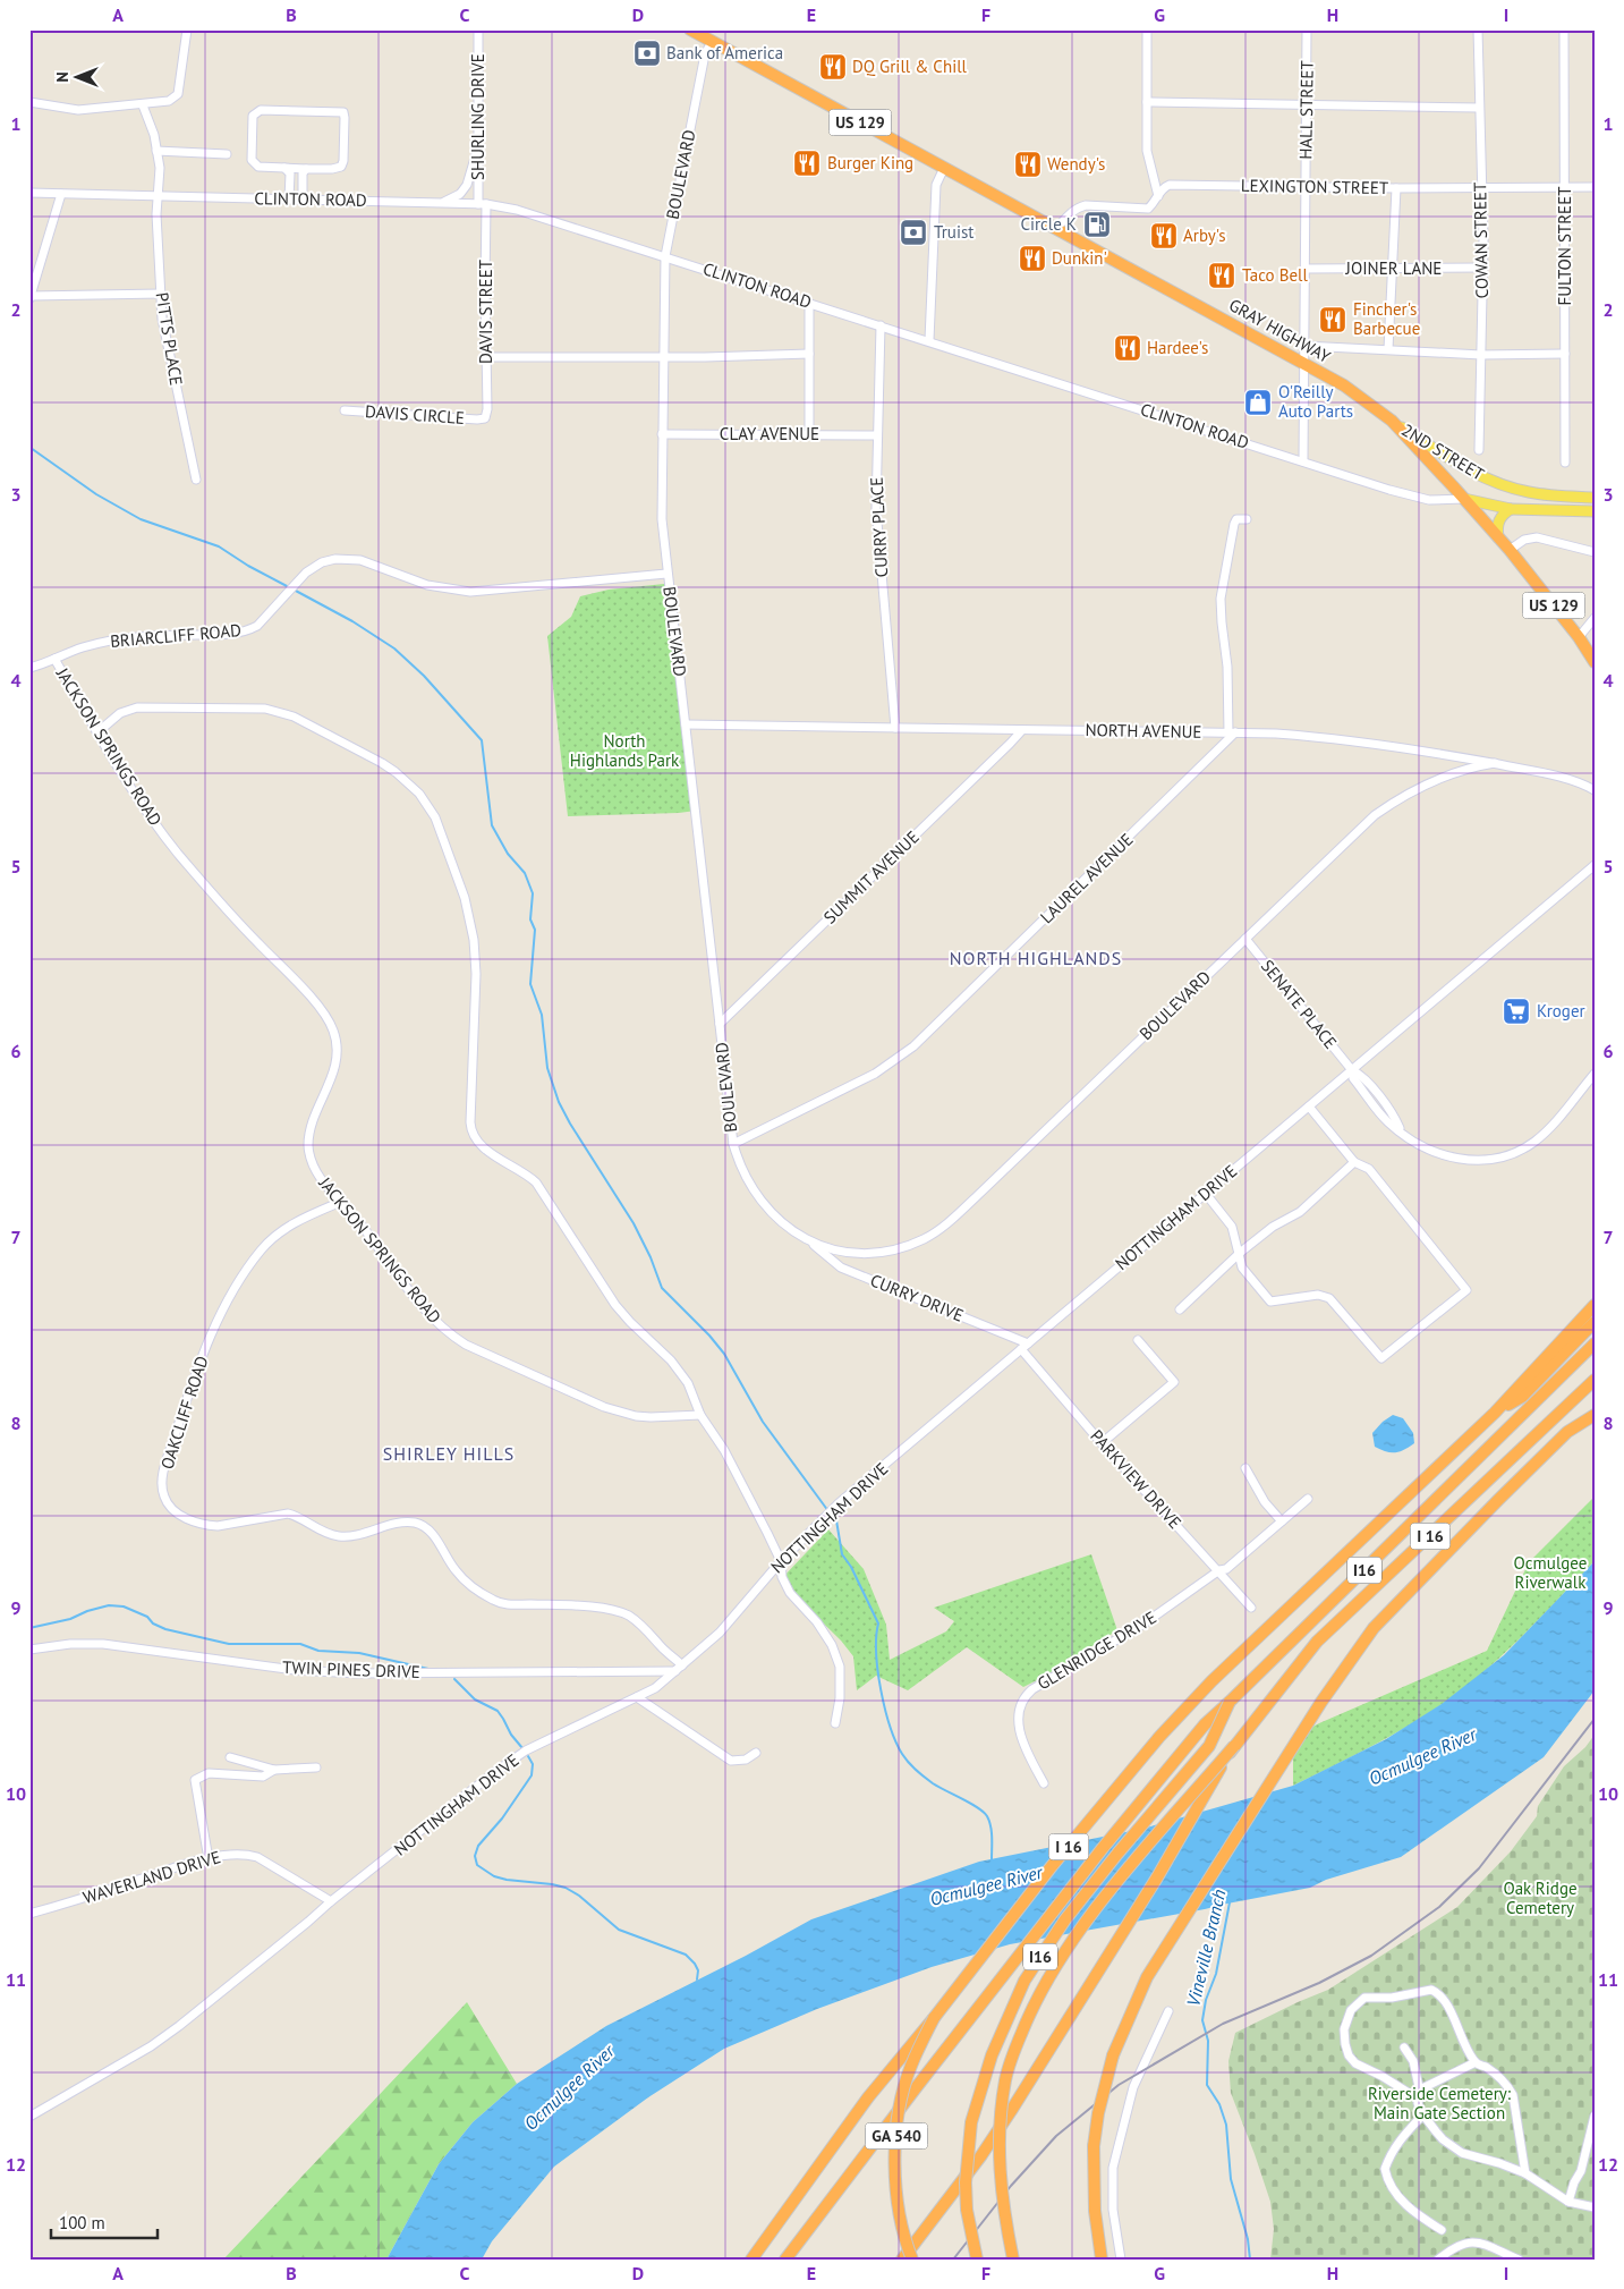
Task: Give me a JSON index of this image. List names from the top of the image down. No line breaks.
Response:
{"streets":{"highway":["US 129","GRAY HIGHWAY","I 16","I16","GA 540"],"main road":["2ND STREET"],"street":["HALL STREET","SHURLING DRIVE","BOULEVARD","LEXINGTON STREET","CLINTON ROAD","COWAN STREET","FULTON STREET","JOINER LANE","DAVIS STREET","PITTS PLACE","DAVIS CIRCLE","CLAY AVENUE","CURRY PLACE","BRIARCLIFF ROAD","NORTH AVENUE","JACKSON SPRINGS ROAD","SUMMIT AVENUE","LAUREL AVENUE","SENATE PLACE","NOTTINGHAM DRIVE","CURRY DRIVE","OAKCLIFF ROAD","PARKVIEW DRIVE","GLENRIDGE DRIVE","TWIN PINES DRIVE","WAVERLAND DRIVE"]},"crossings":[["HALL STREET","LEXINGTON STREET"],["HALL STREET","CLINTON ROAD"],["HALL STREET","JOINER LANE"],["HALL STREET","GRAY HIGHWAY"],["SHURLING DRIVE","CLINTON ROAD"],["SHURLING DRIVE","DAVIS STREET"],["BOULEVARD","CLINTON ROAD"],["BOULEVARD","GRAY HIGHWAY"],["BOULEVARD","CLAY AVENUE"],["BOULEVARD","BRIARCLIFF ROAD"],["BOULEVARD","NORTH AVENUE"],["BOULEVARD","SUMMIT AVENUE"],["BOULEVARD","LAUREL AVENUE"],["BOULEVARD","SENATE PLACE"],["BOULEVARD","CURRY DRIVE"],["LEXINGTON STREET","COWAN STREET"],["LEXINGTON STREET","FULTON STREET"],["LEXINGTON STREET","GRAY HIGHWAY"],["CLINTON ROAD","DAVIS STREET"],["CLINTON ROAD","GRAY HIGHWAY"],["CLINTON ROAD","PITTS PLACE"],["CLINTON ROAD","2ND STREET"],["CLINTON ROAD","CURRY PLACE"],["COWAN STREET","JOINER LANE"],["DAVIS STREET","DAVIS CIRCLE"],["GRAY HIGHWAY","2ND STREET"],["CLAY AVENUE","CURRY PLACE"],["CURRY PLACE","NORTH AVENUE"],["BRIARCLIFF ROAD","JACKSON SPRINGS ROAD"],["NORTH AVENUE","SUMMIT AVENUE"],["NORTH AVENUE","LAUREL AVENUE"],["JACKSON SPRINGS ROAD","OAKCLIFF ROAD"],["SENATE PLACE","NOTTINGHAM DRIVE"],["NOTTINGHAM DRIVE","CURRY DRIVE"],["NOTTINGHAM DRIVE","OAKCLIFF ROAD"],["NOTTINGHAM DRIVE","PARKVIEW DRIVE"],["NOTTINGHAM DRIVE","TWIN PINES DRIVE"],["NOTTINGHAM DRIVE","WAVERLAND DRIVE"],["CURRY DRIVE","PARKVIEW DRIVE"],["PARKVIEW DRIVE","GLENRIDGE DRIVE"],["I 16","GA 540"]],"districts":["NORTH HIGHLANDS","SHIRLEY HILLS"],"water":["Ocmulgee River","Vineville Branch"],"parks":["North Highlands Park","Ocmulgee Riverwalk","Oak Ridge Cemetery","Riverside Cemetery: Main Gate Section"],"places":{"bank":["Bank of America","Truist"],"restaurant":["DQ Grill & Chill","Burger King","Wendy's","Arby's","Dunkin'","Taco Bell","Fincher's Barbecue","Hardee's"],"fuel station":["Circle K"],"shop":["O'Reilly Auto Parts"],"supermarket":["Kroger"]},"scale_bar":"100 m","north":"left","grid":{"columns":["A","B","C","D","E","F","G","H","I"],"rows":["1","2","3","4","5","6","7","8","9","10","11","12"]}}
